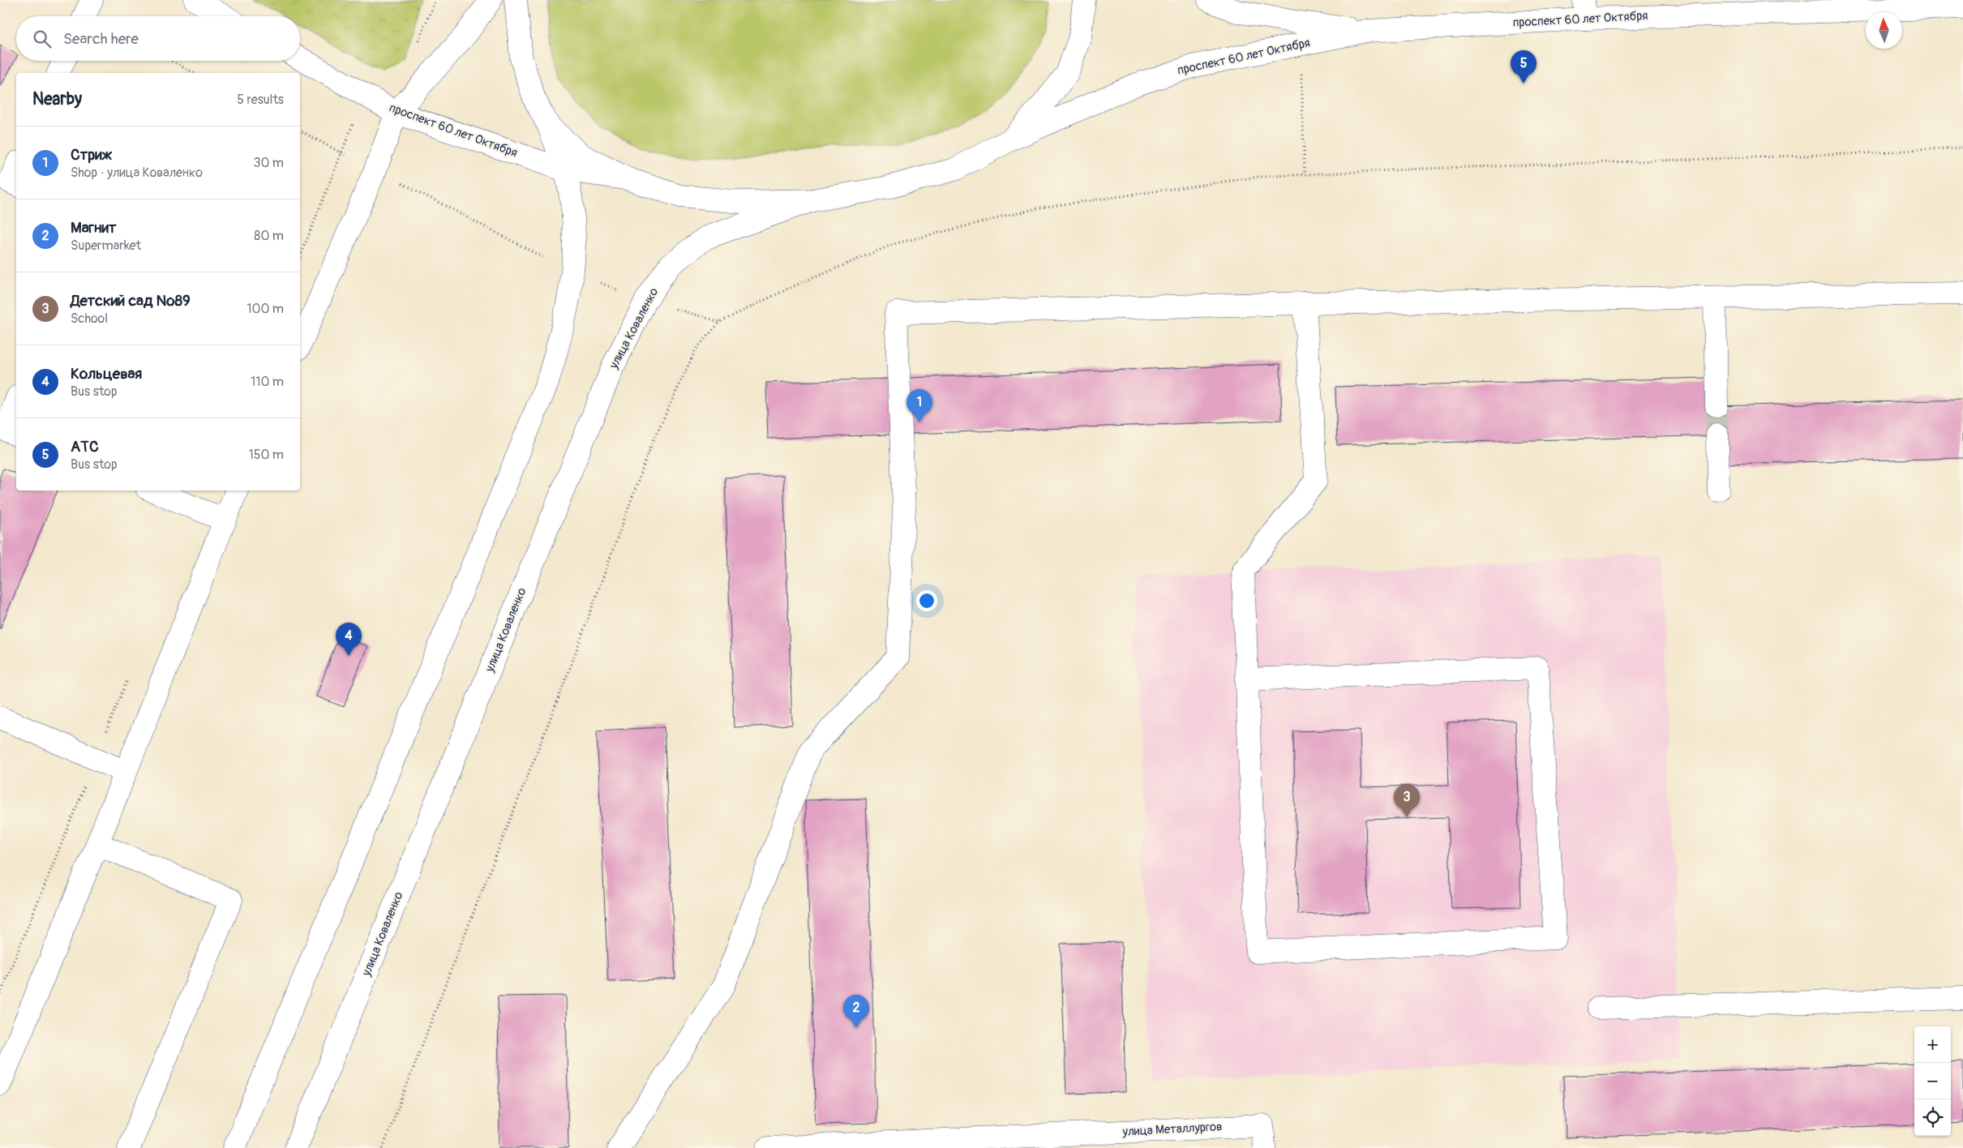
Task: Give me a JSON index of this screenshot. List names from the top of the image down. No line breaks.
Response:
{"streets":{"main road":["проспект 60 лет Октября","улица Коваленко","улица Металлургов"]},"crossings":[["проспект 60 лет Октября","улица Коваленко"]],"north":"top","page":{"search":"Search here","pins":["5","1","4","3","2"],"heading":["Nearby","5 results"],"list":[{"mark":"1","name":"Стриж","note":"Shop · улица Коваленко","value":"30 m"},{"mark":"2","name":"Магнит","note":"Supermarket","value":"80 m"},{"mark":"3","name":"Детский сад №89","note":"School","value":"100 m"},{"mark":"4","name":"Кольцевая","note":"Bus stop","value":"110 m"},{"mark":"5","name":"АТС","note":"Bus stop","value":"150 m"}],"map_buttons":["+","−"]}}
